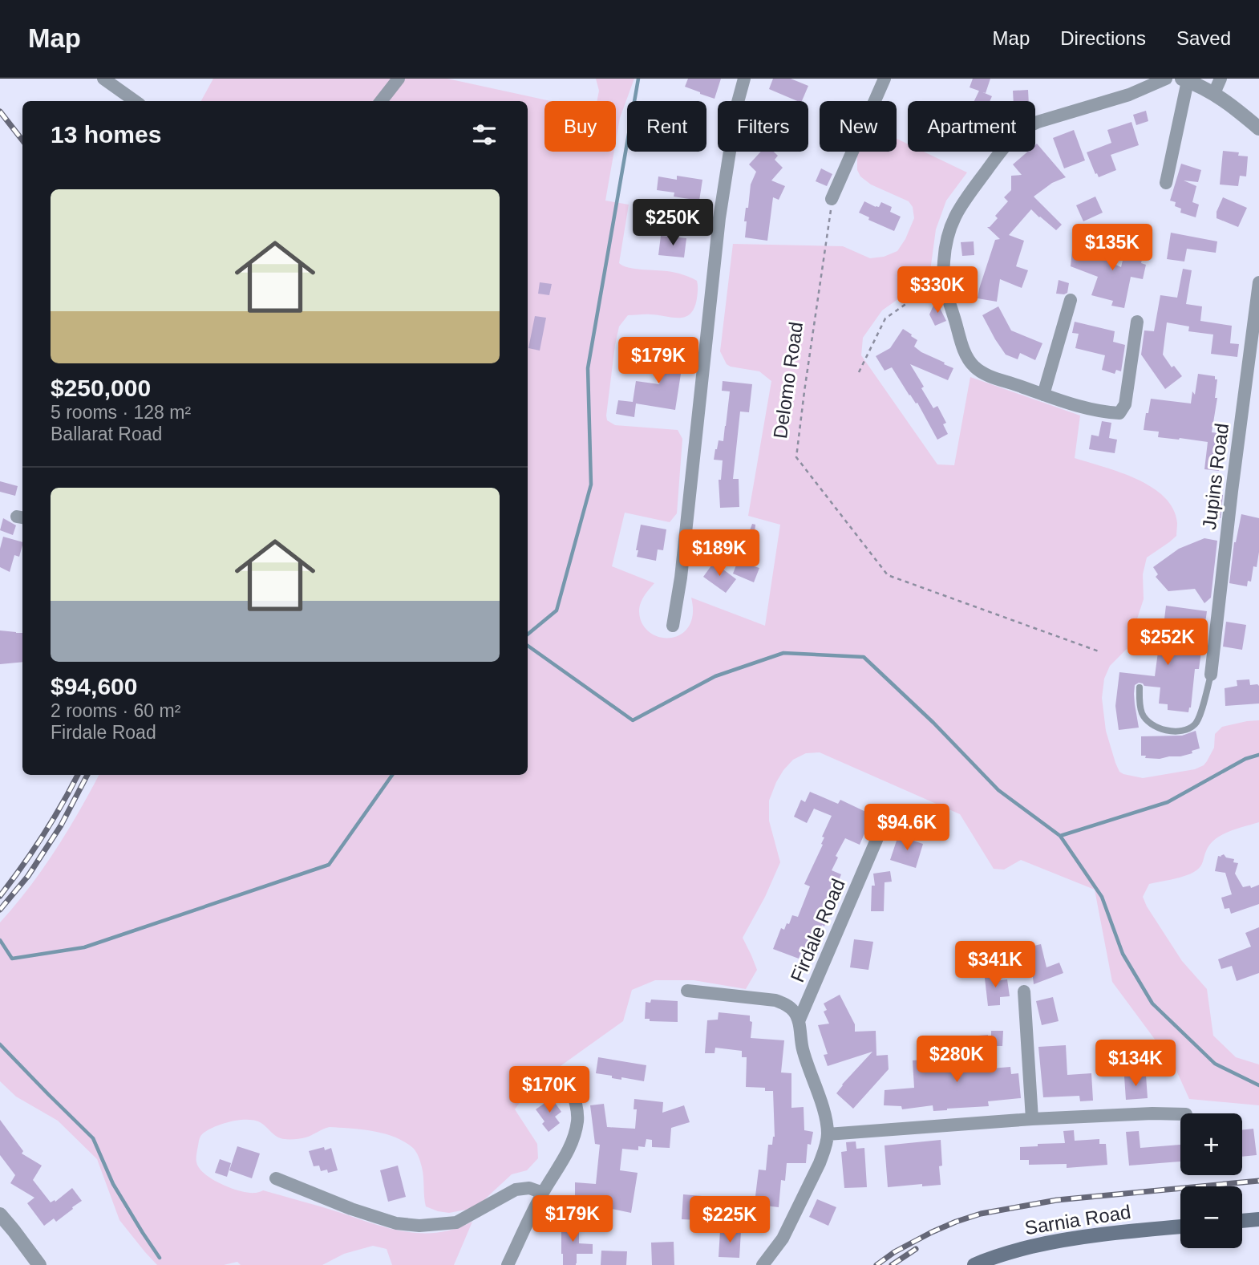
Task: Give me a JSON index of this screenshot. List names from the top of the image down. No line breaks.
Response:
{"streets":{"main road":["Sarnia Road"],"street":["Jupins Road","Firdale Road"],"path":["Delomo Road"]},"page":{"header":"Map","nav":["Map","Directions","Saved"],"chip":["Buy","Rent","Filters","New","Apartment"],"heading":"13 homes","list":[{"name":"$250,000","note":"5 rooms · 128 m² · Ballarat Road"},{"name":"$94,600","note":"2 rooms · 60 m² · Firdale Road"}],"price":["$250K","$135K","$330K","$179K","$189K","$252K","$94.6K","$341K","$280K","$134K","$170K","$179K","$225K"],"map_buttons":["+","−"]}}
